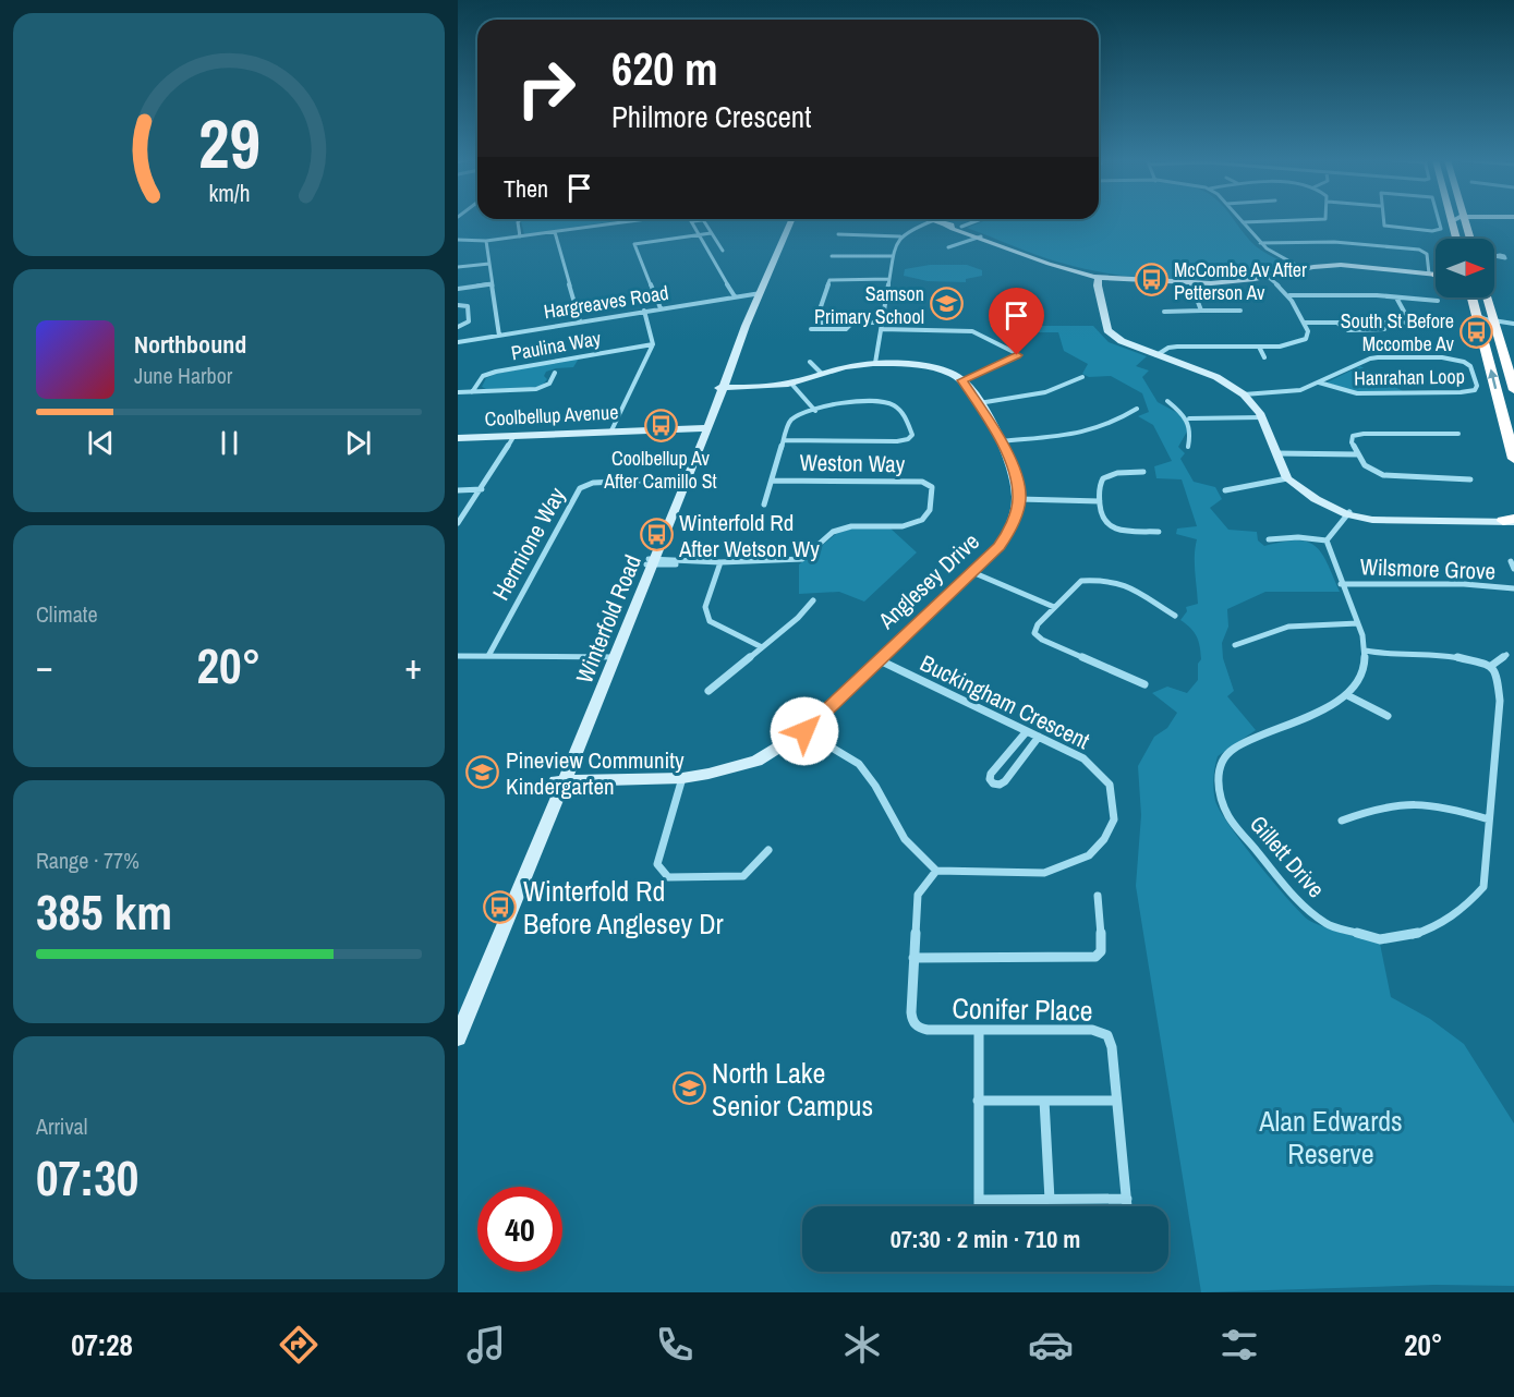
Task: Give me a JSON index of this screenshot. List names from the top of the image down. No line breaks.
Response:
{"streets":{"street":["Hargreaves Road","Paulina Way","Hanrahan Loop","Coolbellup Avenue","Weston Way","Hermione Way","Wilsmore Grove","Anglesey Drive","Winterfold Road","Buckingham Crescent","Gillett Drive","Conifer Place"]},"crossings":[["Hargreaves Road","Winterfold Road"],["Coolbellup Avenue","Winterfold Road"],["Weston Way","Winterfold Road"],["Anglesey Drive","Winterfold Road"],["Anglesey Drive","Buckingham Crescent"],["Buckingham Crescent","Conifer Place"]],"parks":["Alan Edwards Reserve"],"places":{"bus stop":["McCombe Av After Petterson Av","South St Before Mccombe Av","Coolbellup Av After Camillo St","Winterfold Rd After Wetson Wy","Winterfold Rd Before Anglesey Dr"],"school or university":["Samson Primary School","Pineview Community Kindergarten","North Lake Senior Campus"]},"north":"right","page":{"turn":["620 m","Philmore Crescent"],"then":"Then","song":["Northbound","June Harbor"],"tile":["Climate",["Range · 77%","385 km"],["Arrival","07:30"]],"heat":["−","20°","+"],"limit":"40","trip":"07:30 · 2 min · 710 m","tabs":["07:28","20°"],"gauge":["29","km/h"]}}
